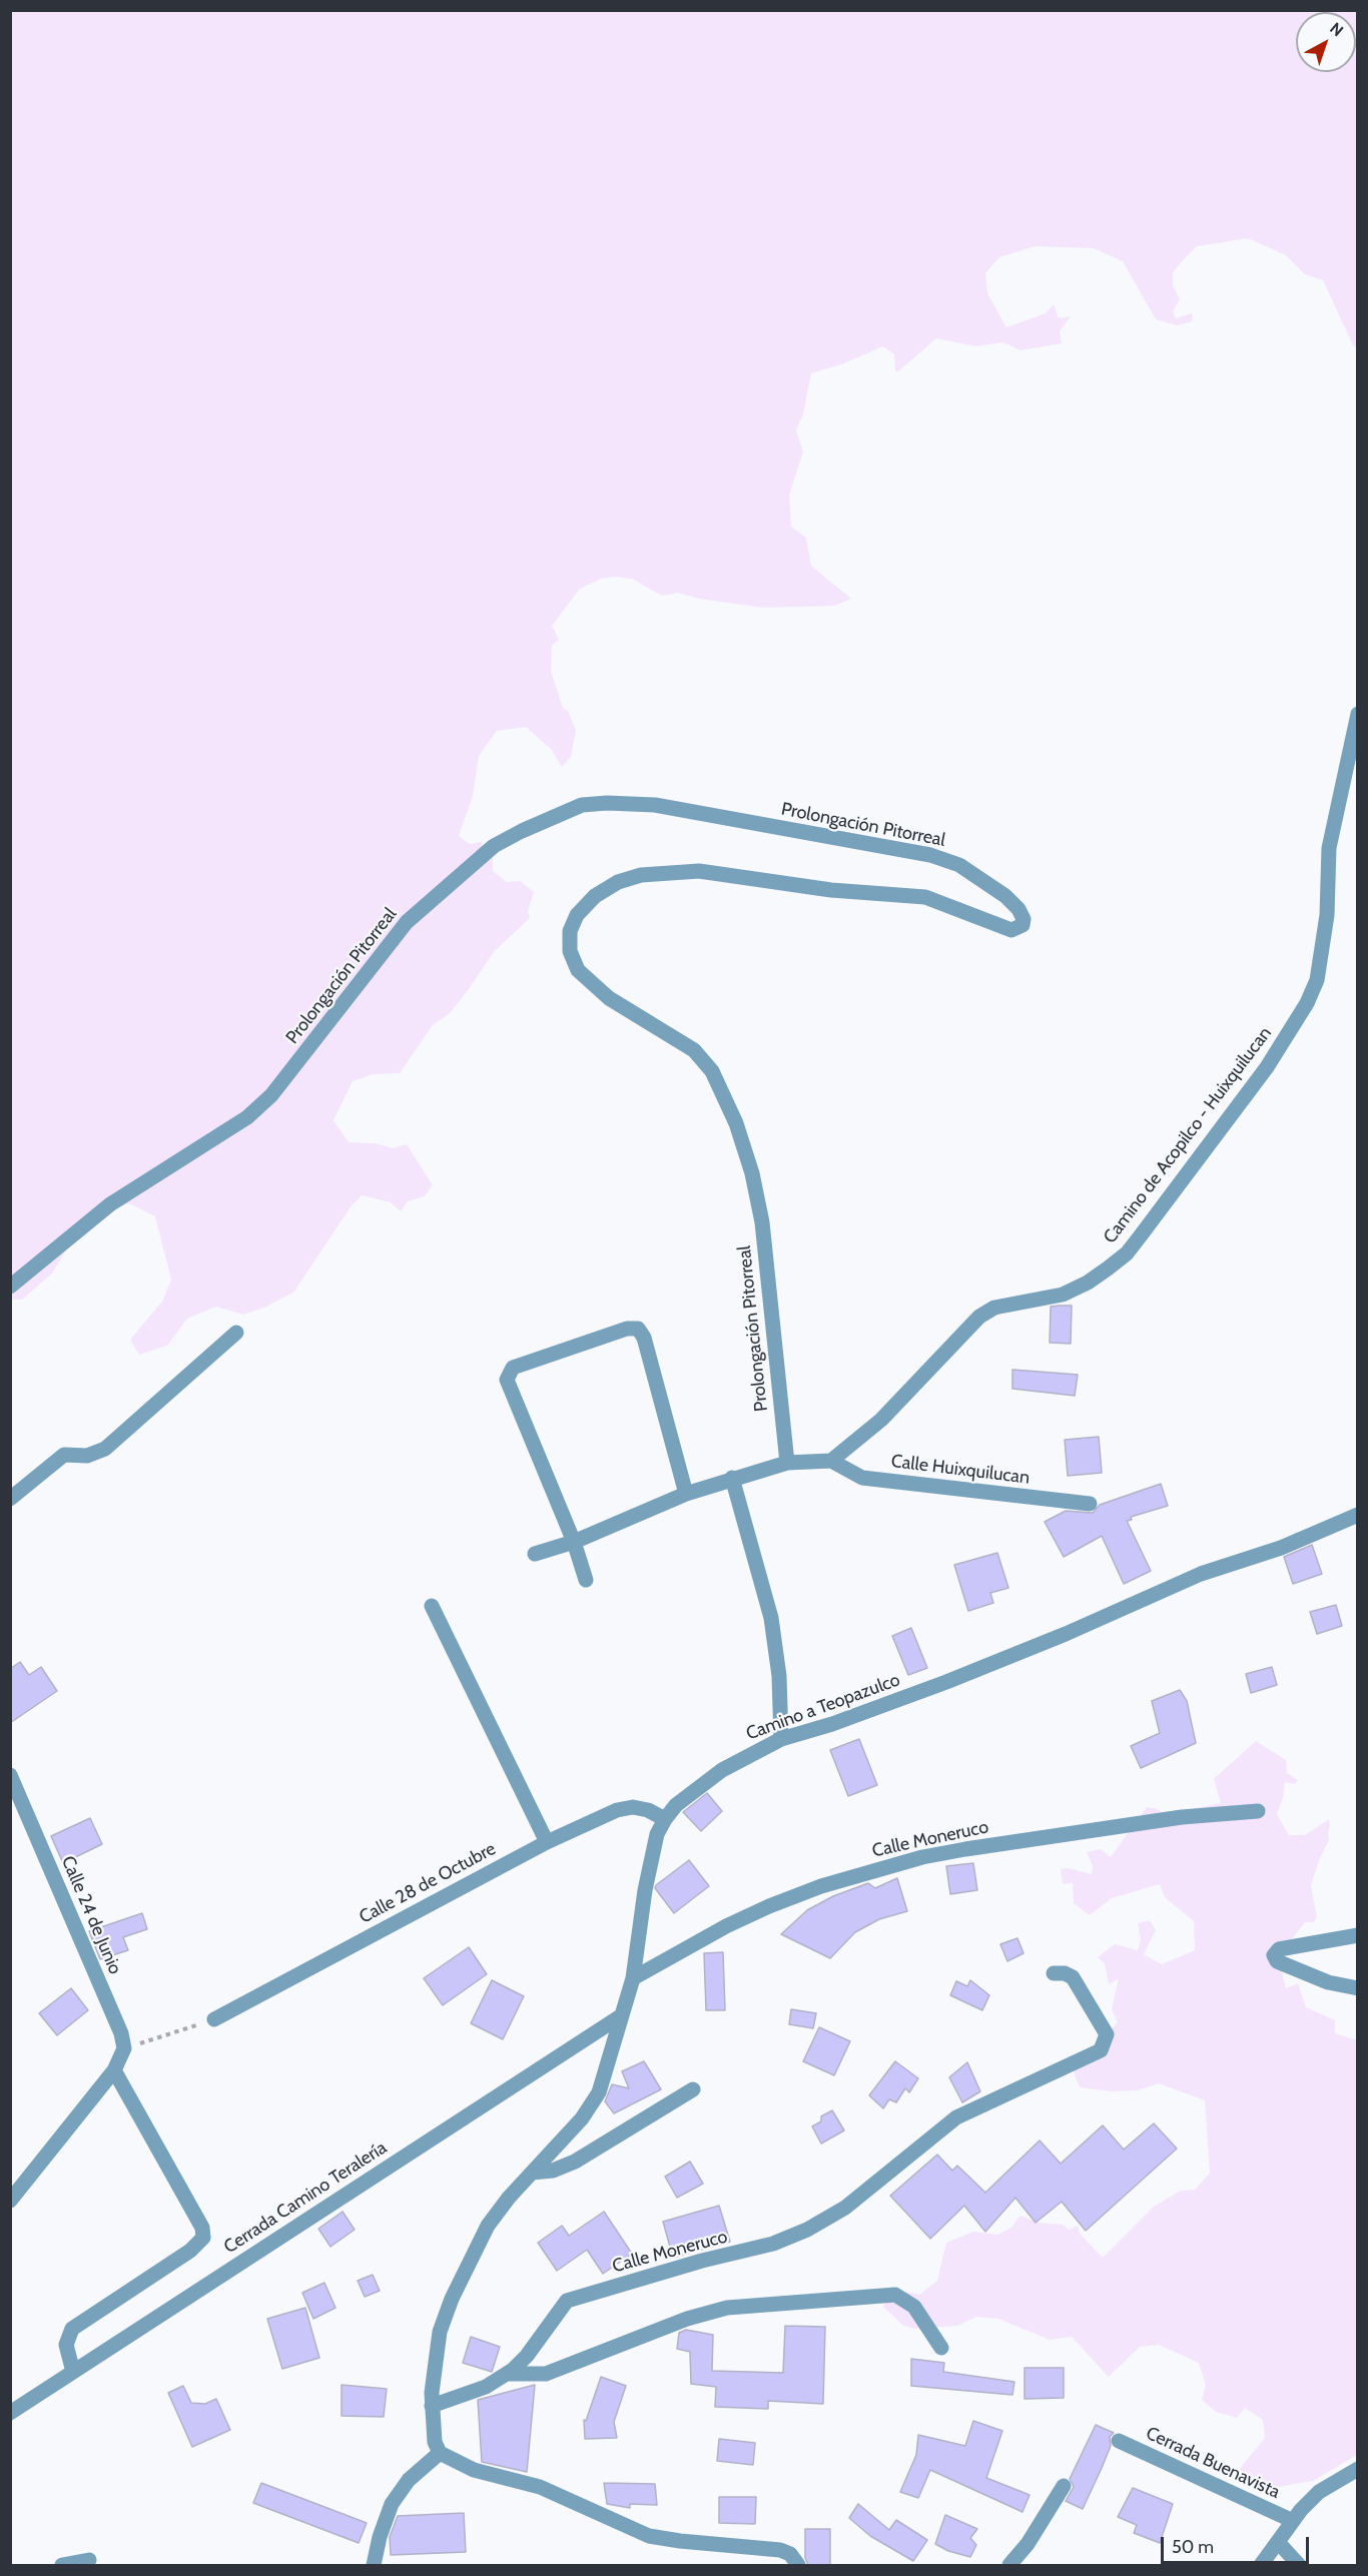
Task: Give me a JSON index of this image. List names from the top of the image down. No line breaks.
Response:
{"streets":{"street":["Prolongación Pitorreal","Camino de Acopilco - Huixquilucan","Calle Huixquilucan","Camino a Teopazulco","Calle Moneruco","Calle 28 de Octubre","Calle 24 de Junio","Cerrada Camino Teralería","Cerrada Buenavista"]},"crossings":[["Camino de Acopilco - Huixquilucan","Calle Huixquilucan"],["Camino a Teopazulco","Calle Moneruco"],["Camino a Teopazulco","Calle 28 de Octubre"],["Camino a Teopazulco","Cerrada Camino Teralería"]],"scale_bar":"50 m","north":"top right"}
